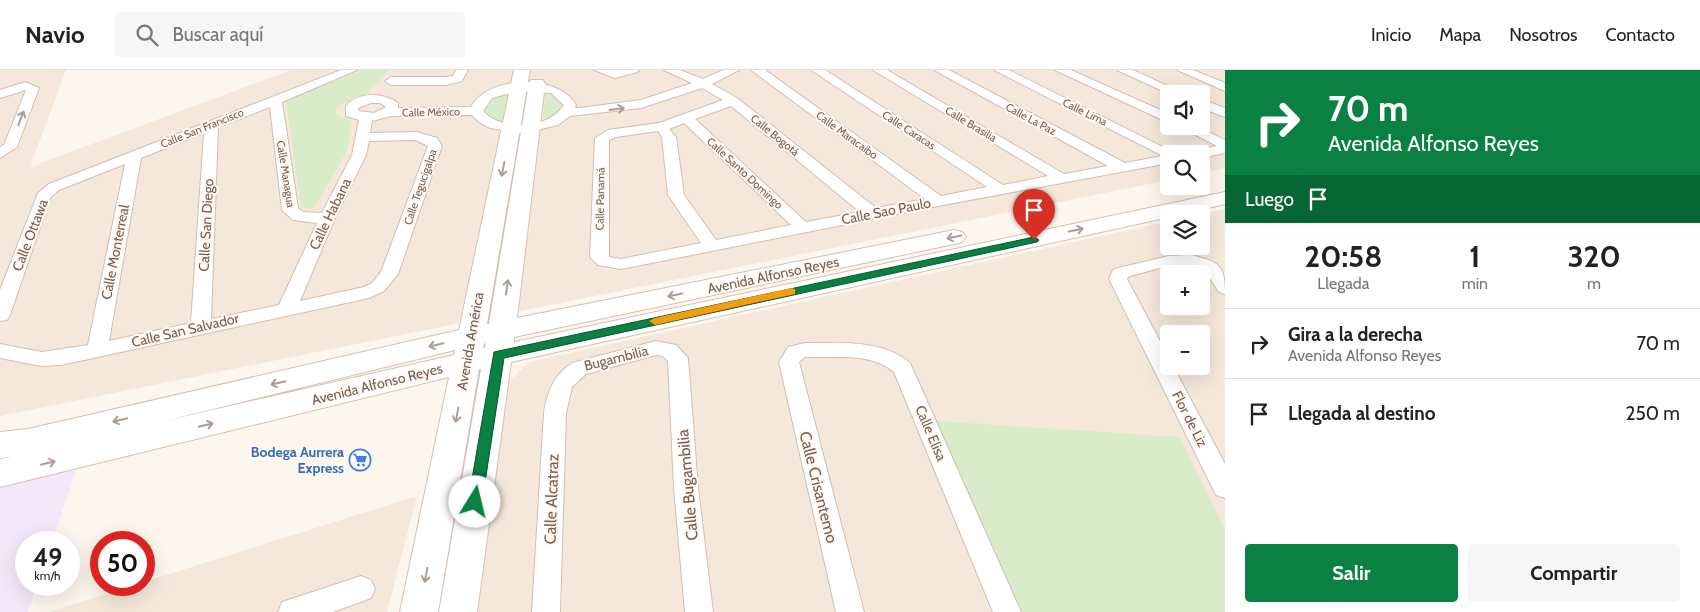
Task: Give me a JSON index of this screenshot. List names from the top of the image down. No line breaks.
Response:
{"streets":{"street":["Calle México","Calle Lima","Calle La Paz","Calle Brasilia","Calle San Francisco","Calle Caracas","Calle Bogotá","Calle Maracaibo","Calle Santo Domingo","Calle Managua","Calle Tegucigalpa","Calle Panamá","Calle Sao Paulo","Calle Habana","Calle San Diego","Calle Ottawa","Calle Monterreal","Avenida Alfonso Reyes","Calle San Salvador","Avenida América","Bugambilia","Flor de Liz","Calle Elisa","Calle Bugambilia","Calle Crisantemo","Calle Alcatraz"]},"crossings":[["Calle La Paz","Calle Sao Paulo"],["Calle Brasilia","Calle Sao Paulo"],["Calle San Francisco","Calle Managua"],["Calle San Francisco","Calle San Diego"],["Calle San Francisco","Calle Ottawa"],["Calle San Francisco","Calle Monterreal"],["Calle Caracas","Calle Sao Paulo"],["Calle Bogotá","Calle Sao Paulo"],["Calle Maracaibo","Calle Sao Paulo"],["Calle Santo Domingo","Calle Sao Paulo"],["Calle Managua","Calle Habana"],["Calle Tegucigalpa","Calle Habana"],["Calle Tegucigalpa","Calle San Salvador"],["Calle Panamá","Calle Sao Paulo"],["Calle Habana","Calle San Salvador"],["Calle San Diego","Calle San Salvador"],["Calle Monterreal","Calle San Salvador"],["Avenida Alfonso Reyes","Avenida América"],["Bugambilia","Calle Bugambilia"],["Bugambilia","Calle Alcatraz"],["Calle Elisa","Calle Crisantemo"]],"places":{"supermarket":["Bodega Aurrera Express"]},"page":{"header":"Navio","search":"Buscar aquí","nav":["Inicio","Mapa","Nosotros","Contacto"],"turn":["70 m","Avenida Alfonso Reyes"],"map_buttons":["+","−"],"then":"Luego","eta":["20:58","Llegada","1","min","320","m"],"list":[{"name":"Gira a la derecha","note":"Avenida Alfonso Reyes","value":"70 m"},{"name":"Llegada al destino","value":"250 m"}],"speed":"49 km/h","limit":"50","buttons":["Salir","Compartir"]}}
